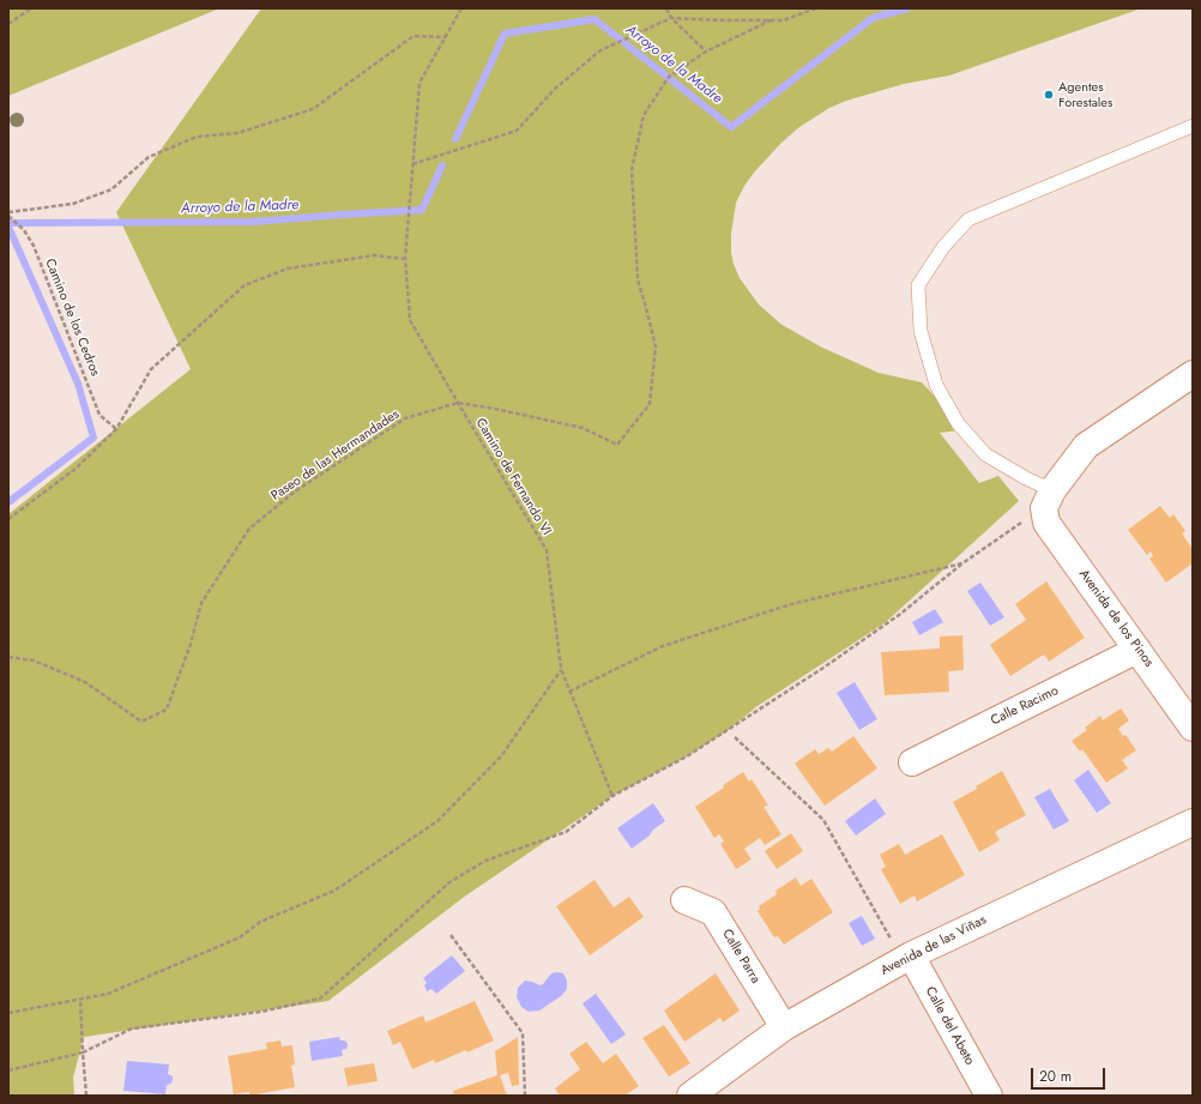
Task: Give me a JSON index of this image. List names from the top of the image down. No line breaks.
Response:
{"streets":{"street":["Avenida de los Pinos","Calle Racimo","Avenida de las Viñas","Calle Parra","Calle del Abeto"],"path":["Camino de los Cedros","Paseo de las Hermandades","Camino de Fernando VI"]},"crossings":[["Paseo de las Hermandades","Camino de Fernando VI"],["Avenida de los Pinos","Calle Racimo"],["Avenida de las Viñas","Calle Parra"],["Avenida de las Viñas","Calle del Abeto"]],"water":["Arroyo de la Madre"],"places":["Agentes Forestales"],"scale_bar":"20 m"}
